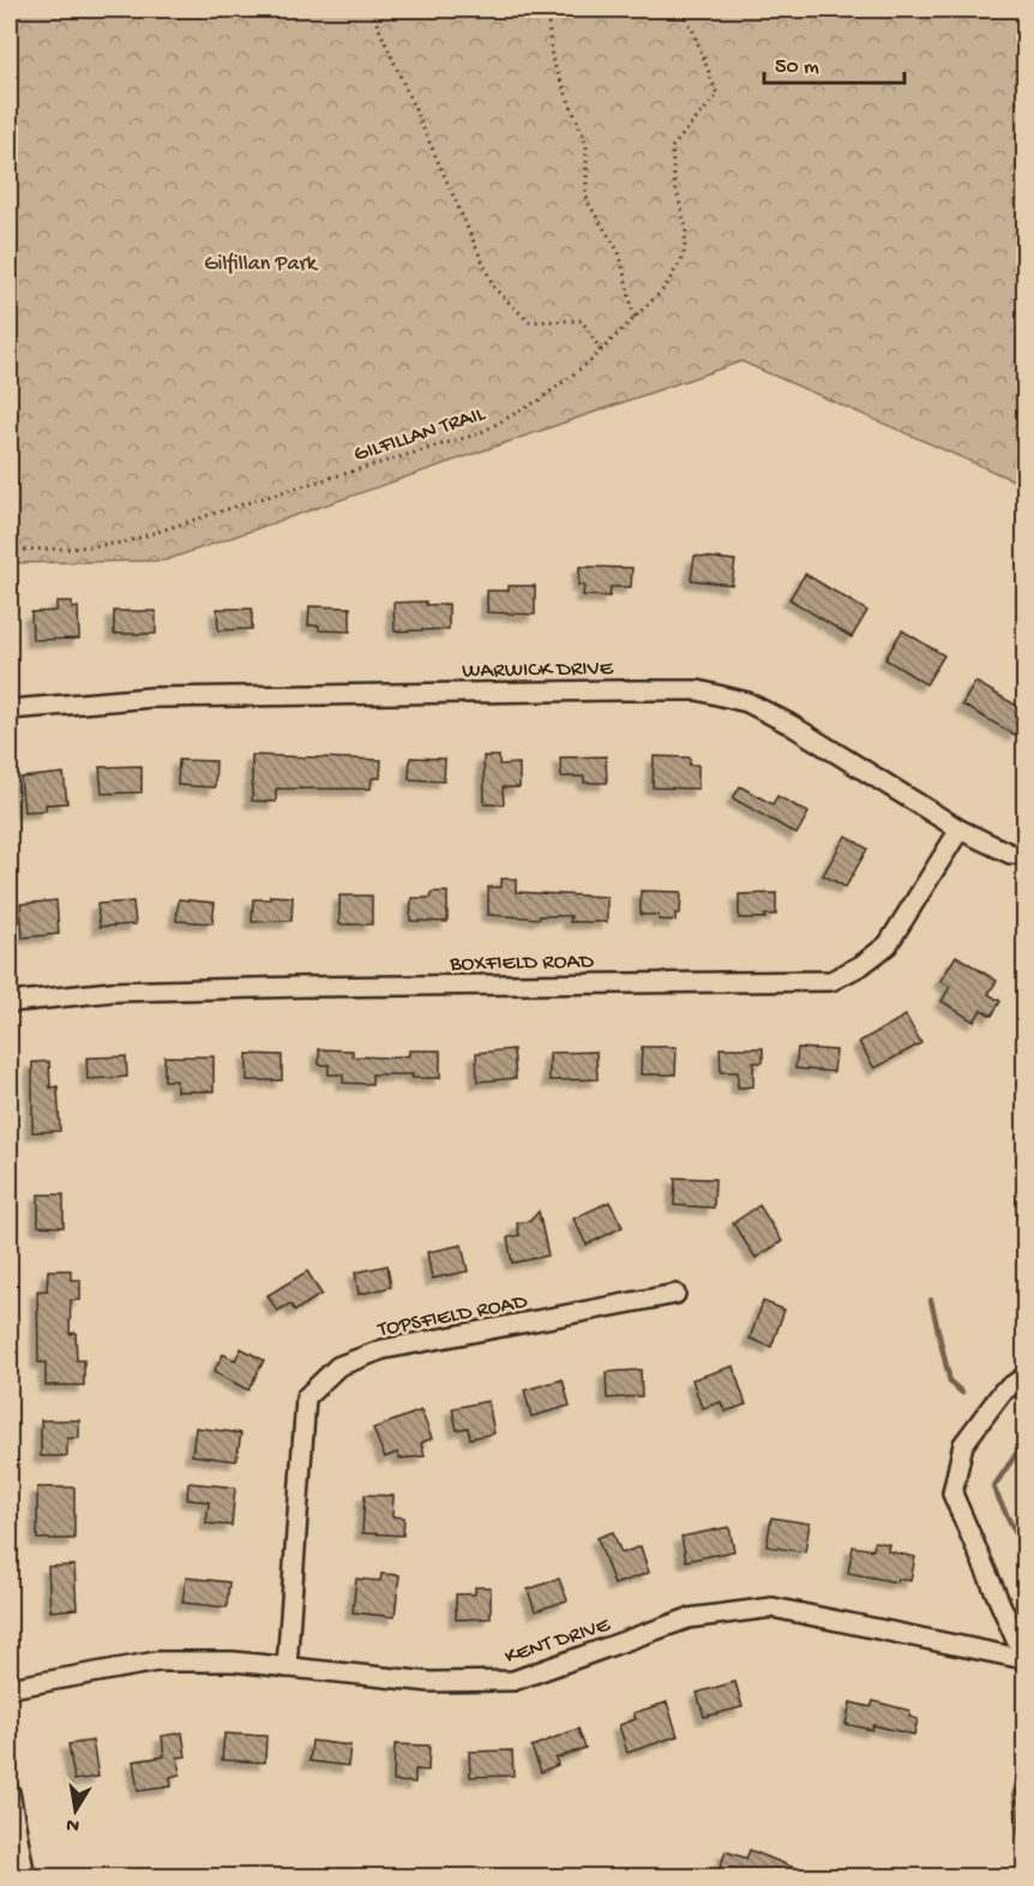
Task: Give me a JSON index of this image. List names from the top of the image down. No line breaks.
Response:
{"streets":{"street":["WARWICK DRIVE","BOXFIELD ROAD","TOPSFIELD ROAD","KENT DRIVE"],"path":["GILFILLAN TRAIL"]},"crossings":[["WARWICK DRIVE","BOXFIELD ROAD"],["TOPSFIELD ROAD","KENT DRIVE"]],"parks":["Gilfillan Park"],"scale_bar":"50 m","north":"bottom"}
